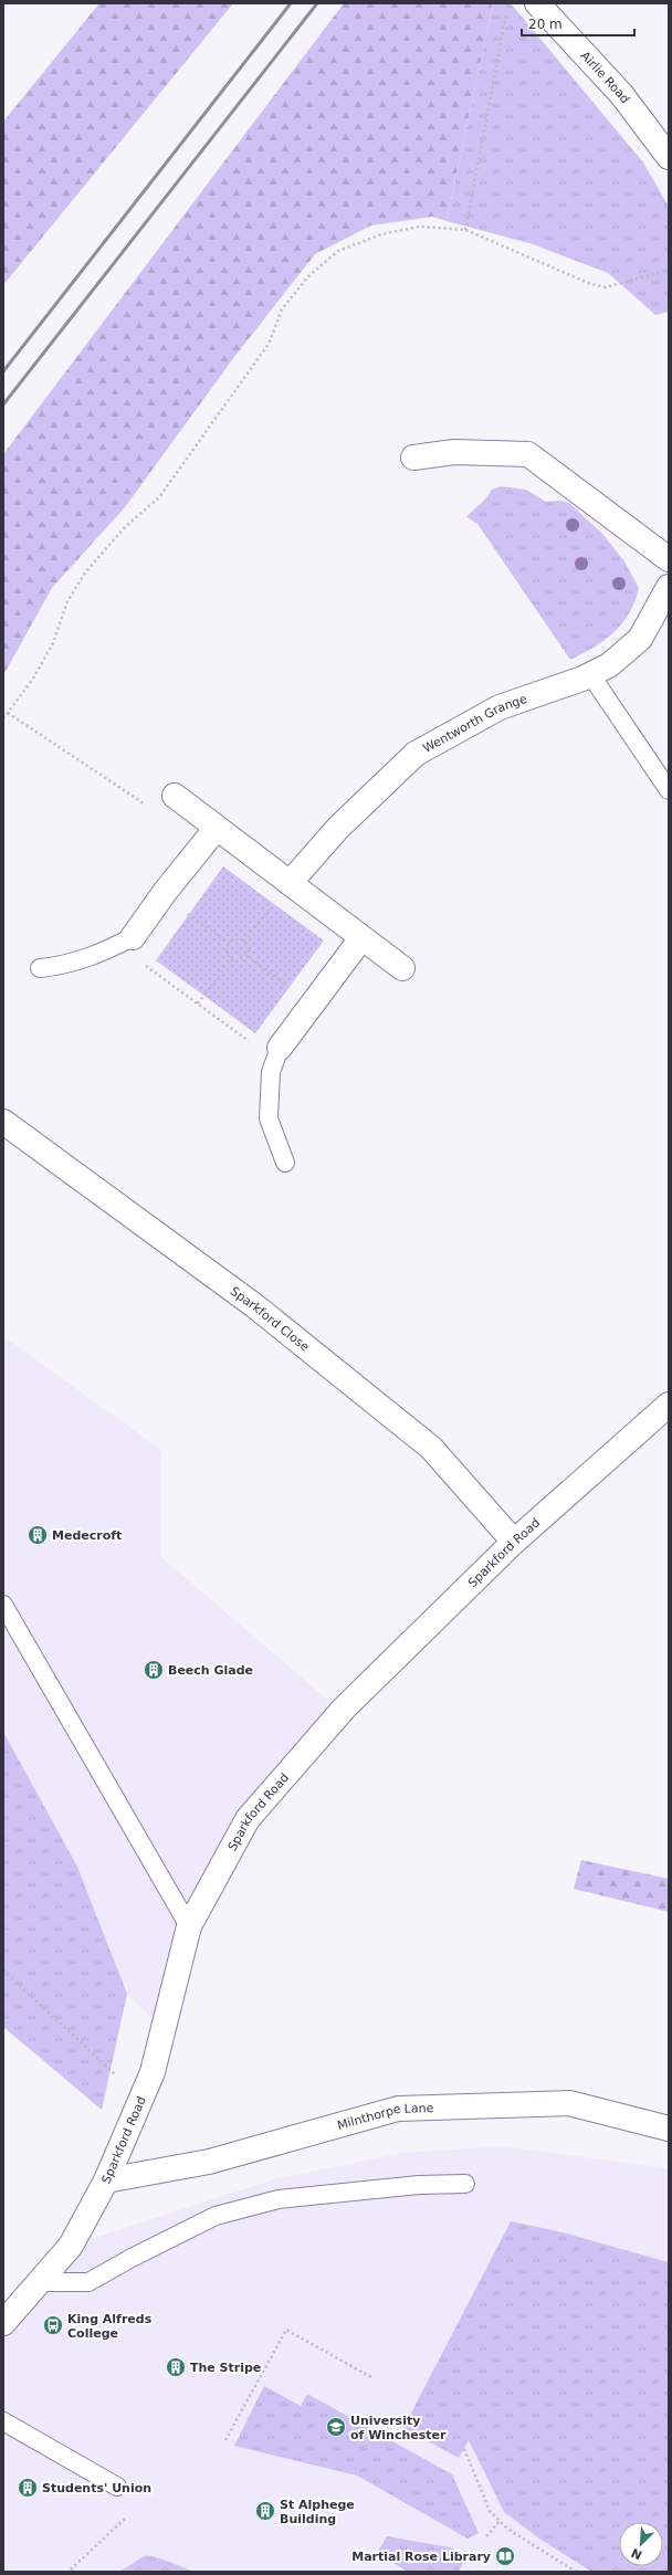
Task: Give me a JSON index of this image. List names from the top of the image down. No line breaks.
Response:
{"streets":{"street":["Airlie Road","Wentworth Grange","Sparkford Close","Sparkford Road","Milnthorpe Lane"]},"crossings":[["Sparkford Close","Sparkford Road"],["Sparkford Road","Milnthorpe Lane"]],"places":{"building":["Medecroft","Beech Glade","The Stripe","Students' Union","St Alphege Building"],"bus stop":["King Alfreds College"],"school or university":["University of Winchester"],"library":["Martial Rose Library"]},"scale_bar":"20 m","north":"bottom left"}
